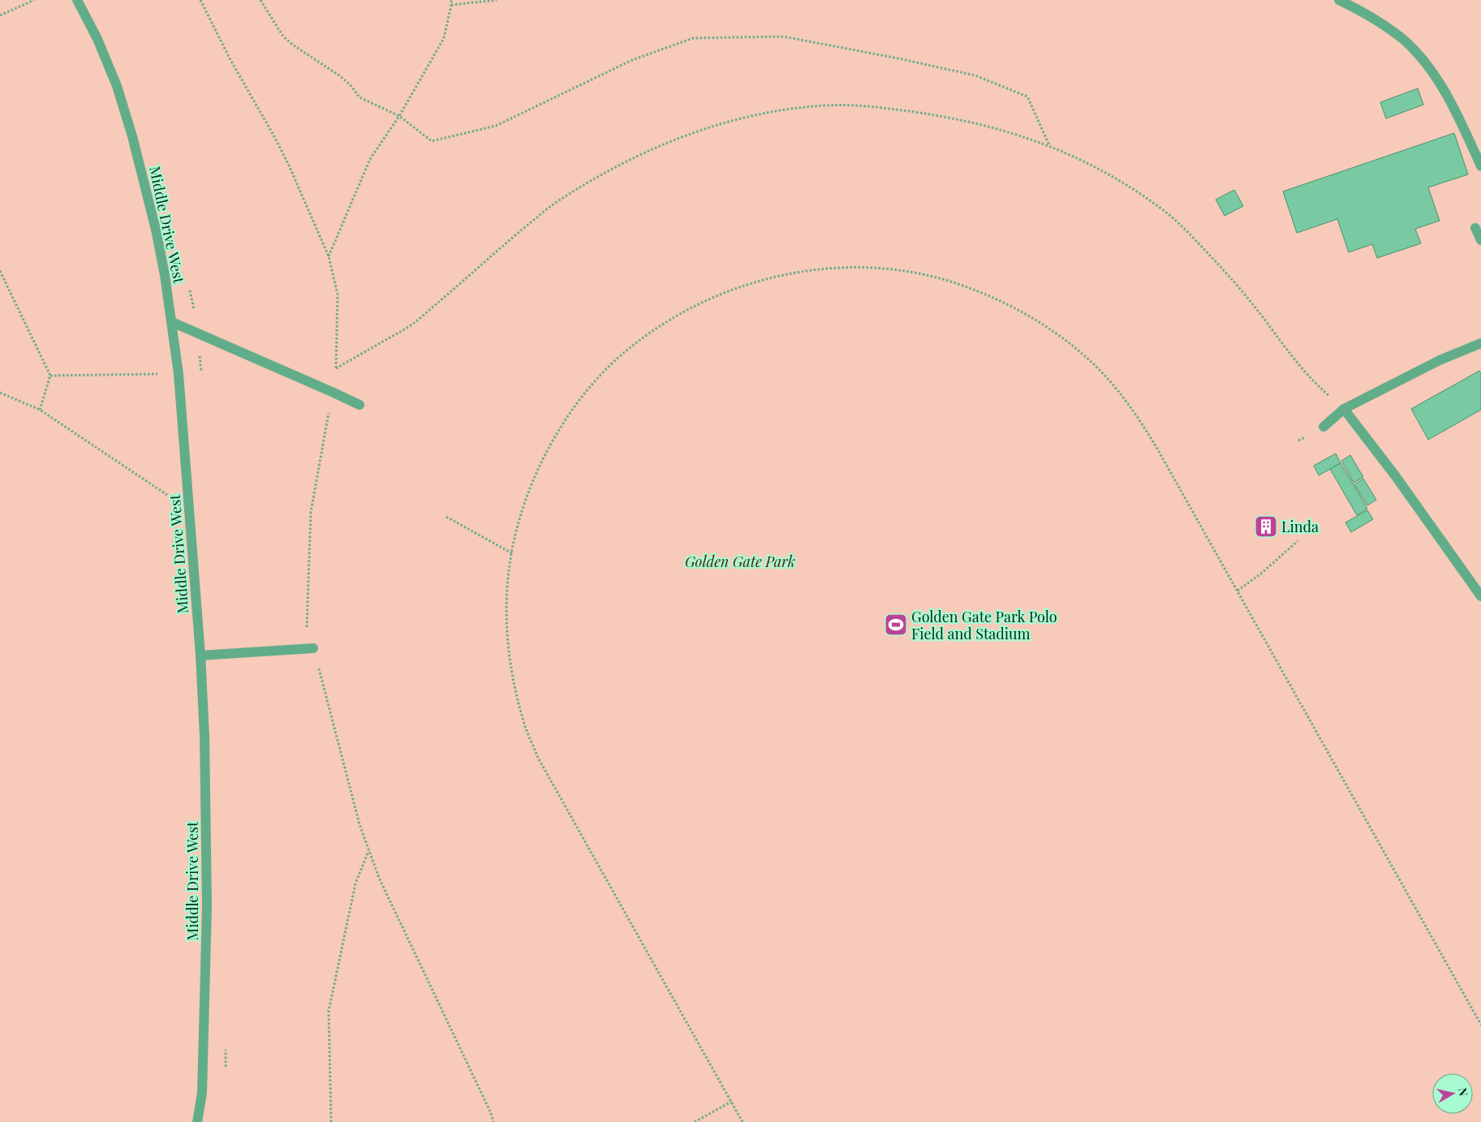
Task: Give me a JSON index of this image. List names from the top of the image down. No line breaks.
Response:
{"streets":{"street":["Middle Drive West"]},"parks":["Golden Gate Park"],"places":{"building":["Linda"],"sports":["Golden Gate Park Polo Field and Stadium"]},"north":"right"}
